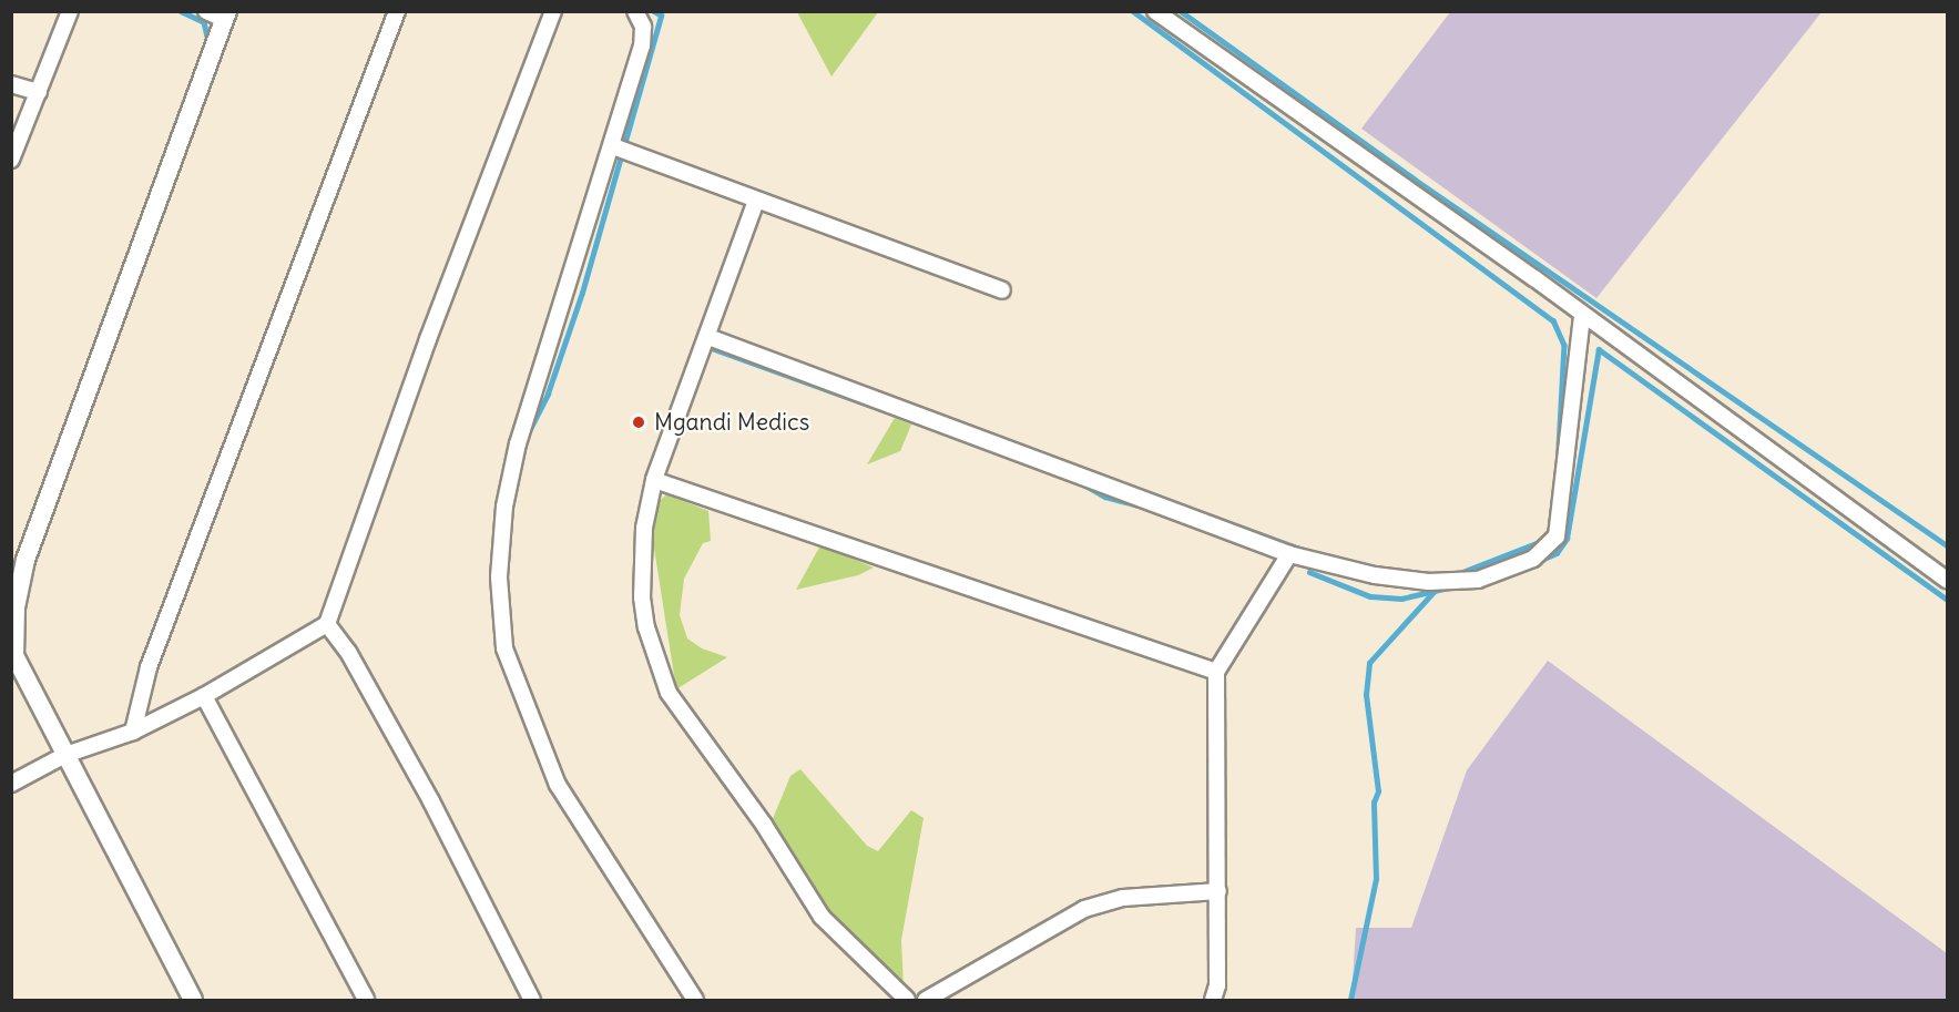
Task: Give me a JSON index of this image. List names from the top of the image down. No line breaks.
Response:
{"places":["Mgandi Medics"]}
